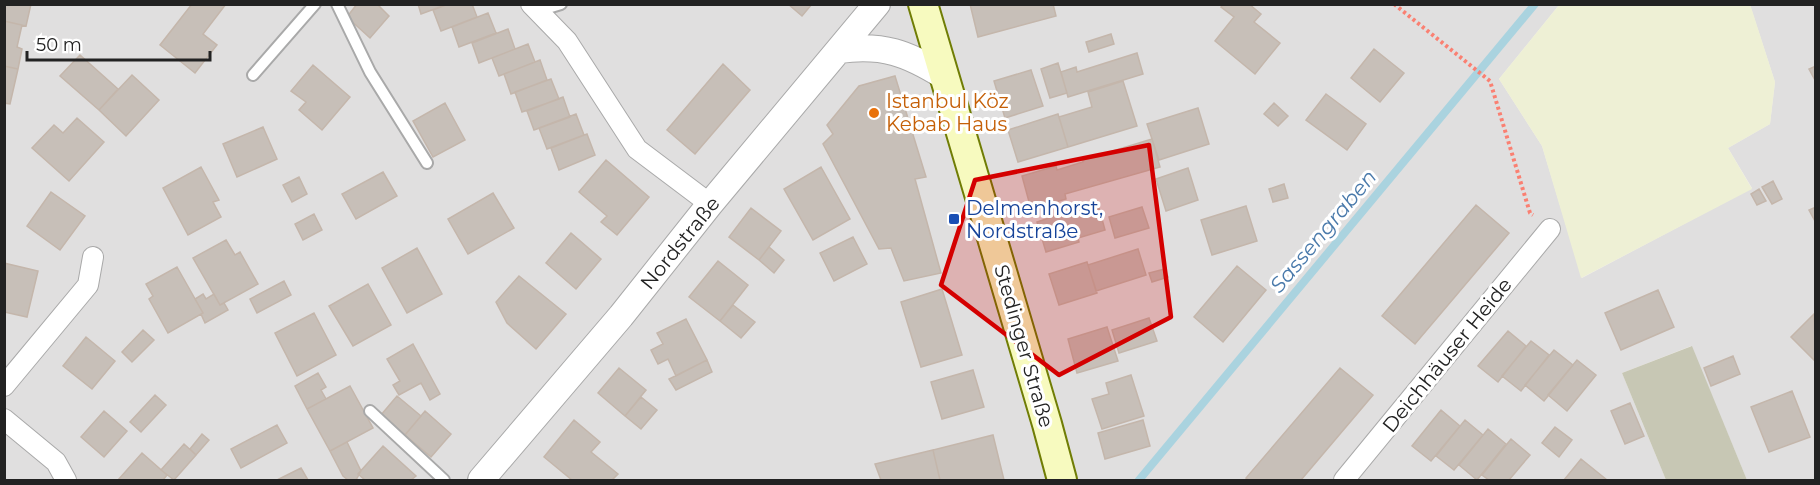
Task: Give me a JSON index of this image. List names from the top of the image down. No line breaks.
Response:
{"streets":{"main road":["Stedinger Straße"],"street":["Nordstraße","Deichhäuser Heide"]},"water":["Sassengraben"],"places":{"other":["Istanbul Köz Kebab Haus"],"transit":["Delmenhorst, Nordstraße"]},"scale_bar":"50 m"}
